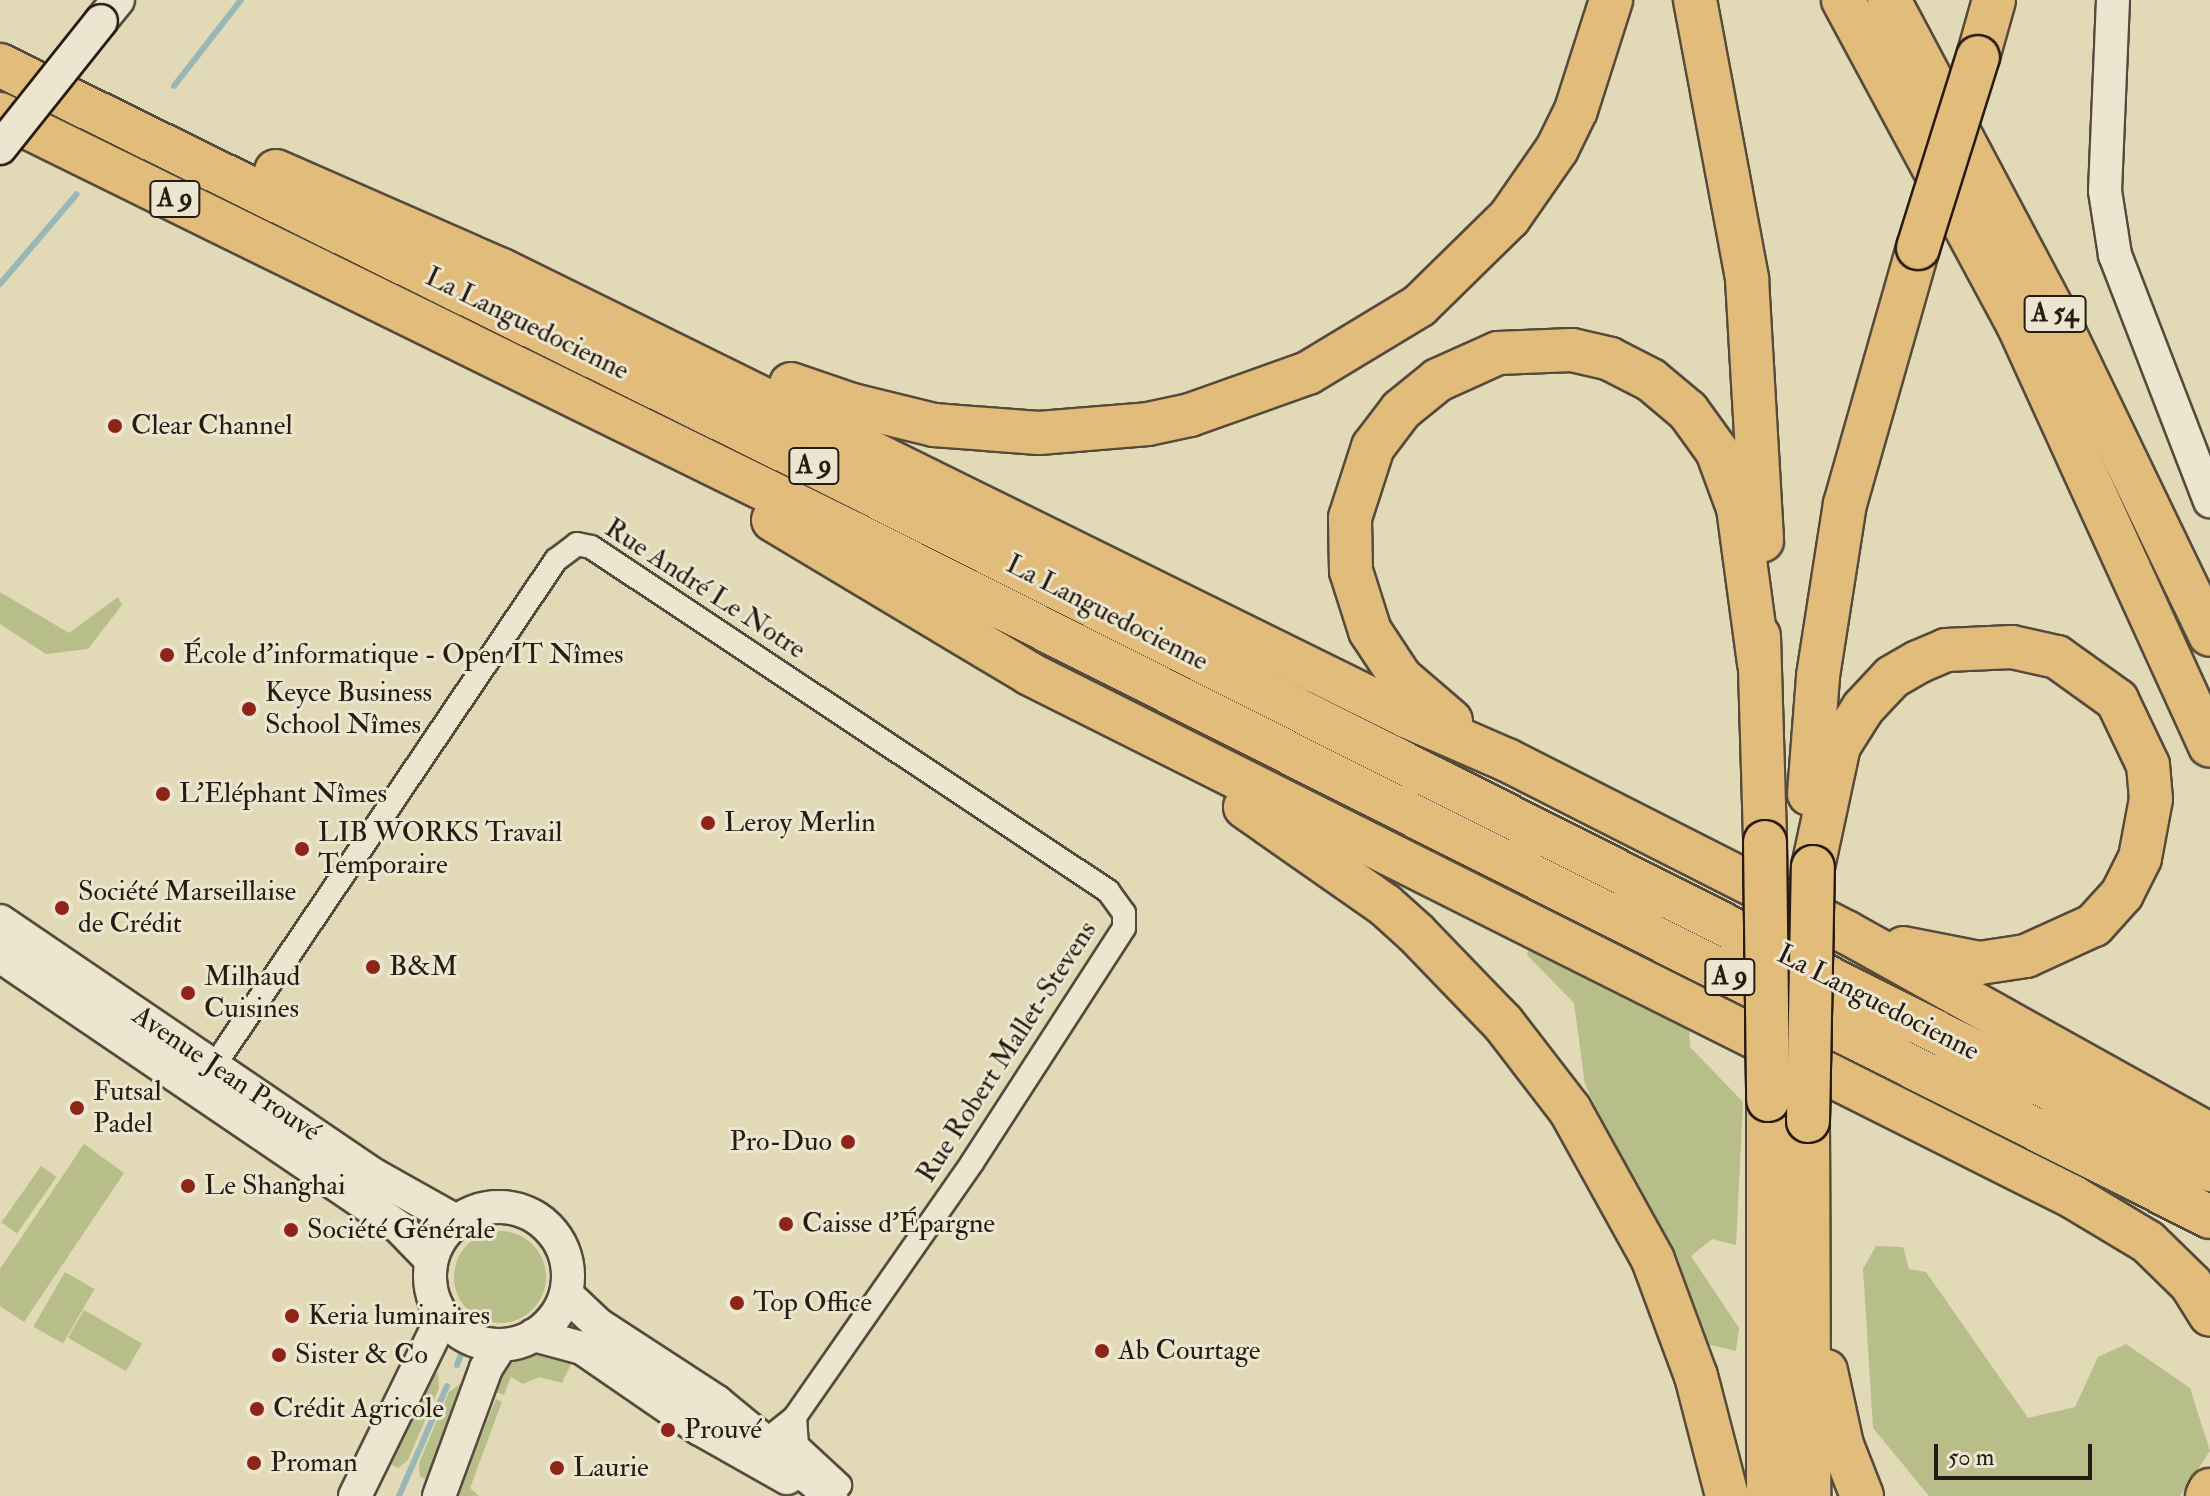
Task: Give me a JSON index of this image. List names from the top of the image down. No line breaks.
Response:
{"streets":{"highway":["A 9","A 54","La Languedocienne"],"main road":["Avenue Jean Prouvé"],"street":["Rue André Le Notre","Rue Robert Mallet-Stevens"]},"crossings":[["Rue André Le Notre","Rue Robert Mallet-Stevens"],["Rue André Le Notre","Avenue Jean Prouvé"]],"places":["Clear Channel","École d'informatique - Open IT Nîmes","Keyce Business School Nîmes","L'Eléphant Nîmes","Leroy Merlin","LIB WORKS Travail Temporaire","Société Marseillaise de Crédit","B&M","Milhaud Cuisines","Futsal Padel","Pro-Duo","Le Shanghai","Caisse d'Épargne","Société Générale","Top Office","Keria luminaires","Ab Courtage","Sister & Co","Crédit Agricole","Prouvé","Proman","Laurie"],"scale_bar":"50 m"}
